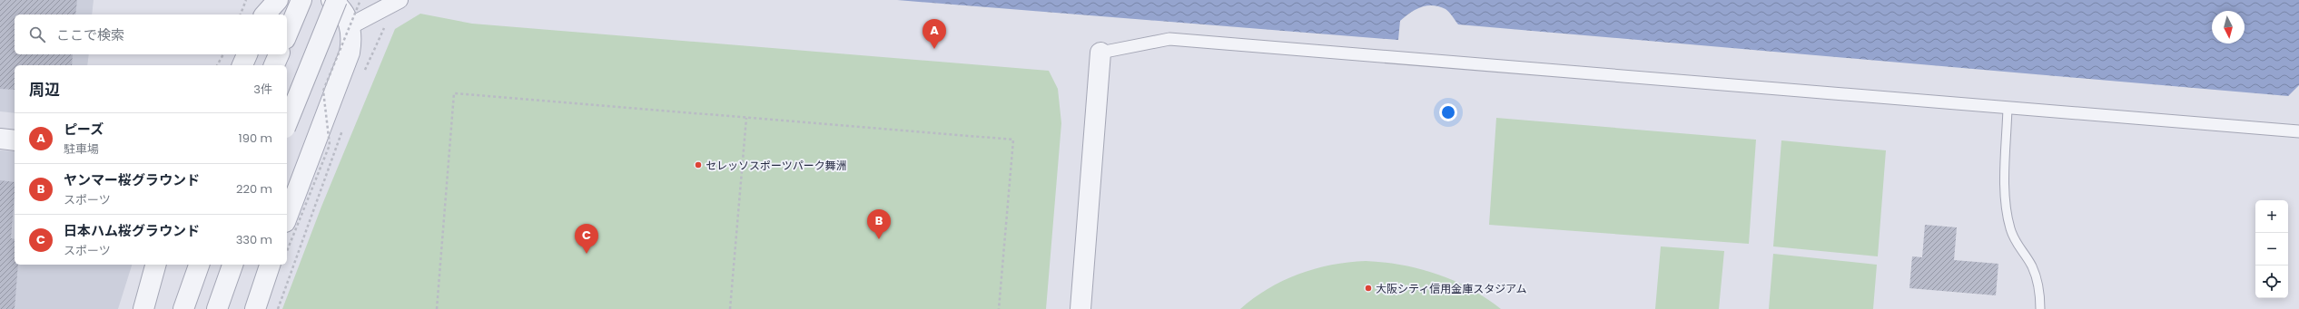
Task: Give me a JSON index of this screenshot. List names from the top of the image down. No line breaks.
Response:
{"places":["セレッソスポーツパーク舞洲","大阪シティ信用金庫スタジアム"],"north":"bottom","page":{"search":"ここで検索","pins":["A","B","C"],"heading":["周辺","3件"],"list":[{"mark":"A","name":"ピーズ","note":"駐車場","value":"190 m"},{"mark":"B","name":"ヤンマー桜グラウンド","note":"スポーツ","value":"220 m"},{"mark":"C","name":"日本ハム桜グラウンド","note":"スポーツ","value":"330 m"}],"map_buttons":["+","−"]}}
